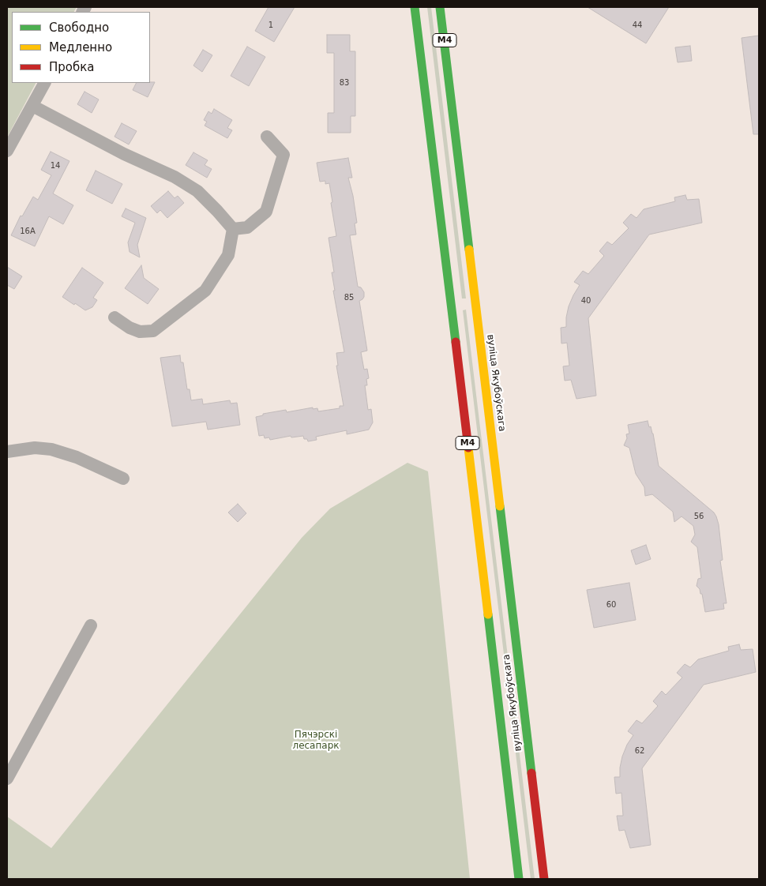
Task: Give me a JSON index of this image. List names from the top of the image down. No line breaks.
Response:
{"streets":{"main road":["М4","вуліца Якубоўскага"]},"parks":["Пячэрскі лесапарк"],"house_numbers":["1","44","83","14","16А","85","40","56","60","62"],"legend":["Свободно","Медленно","Пробка"]}
